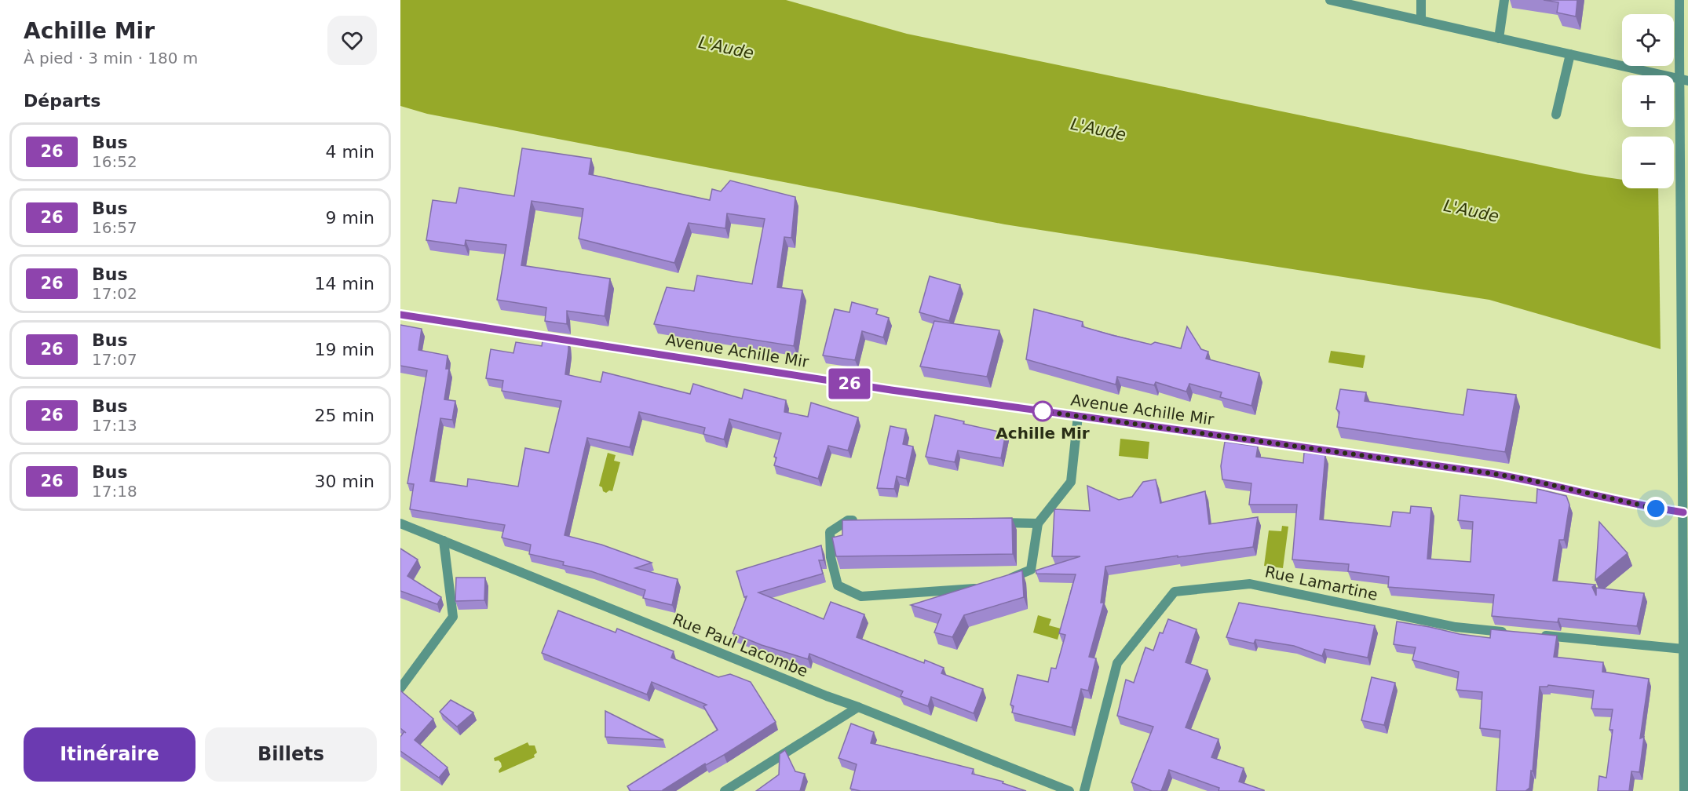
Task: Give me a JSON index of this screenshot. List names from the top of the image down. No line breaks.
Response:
{"streets":{"street":["Avenue Achille Mir","Rue Lamartine","Rue Paul Lacombe"]},"water":["L'Aude"],"places":["Achille Mir"],"lines":["bus line 26"],"page":{"heading":[["Achille Mir","À pied · 3 min · 180 m"],"Départs"],"on_map":"26","map_buttons":["+","−"],"list":[{"mark":"26","name":"Bus","note":"16:52","value":"4 min"},{"mark":"26","name":"Bus","note":"16:57","value":"9 min"},{"mark":"26","name":"Bus","note":"17:02","value":"14 min"},{"mark":"26","name":"Bus","note":"17:07","value":"19 min"},{"mark":"26","name":"Bus","note":"17:13","value":"25 min"},{"mark":"26","name":"Bus","note":"17:18","value":"30 min"}],"buttons":["Itinéraire","Billets"]}}
